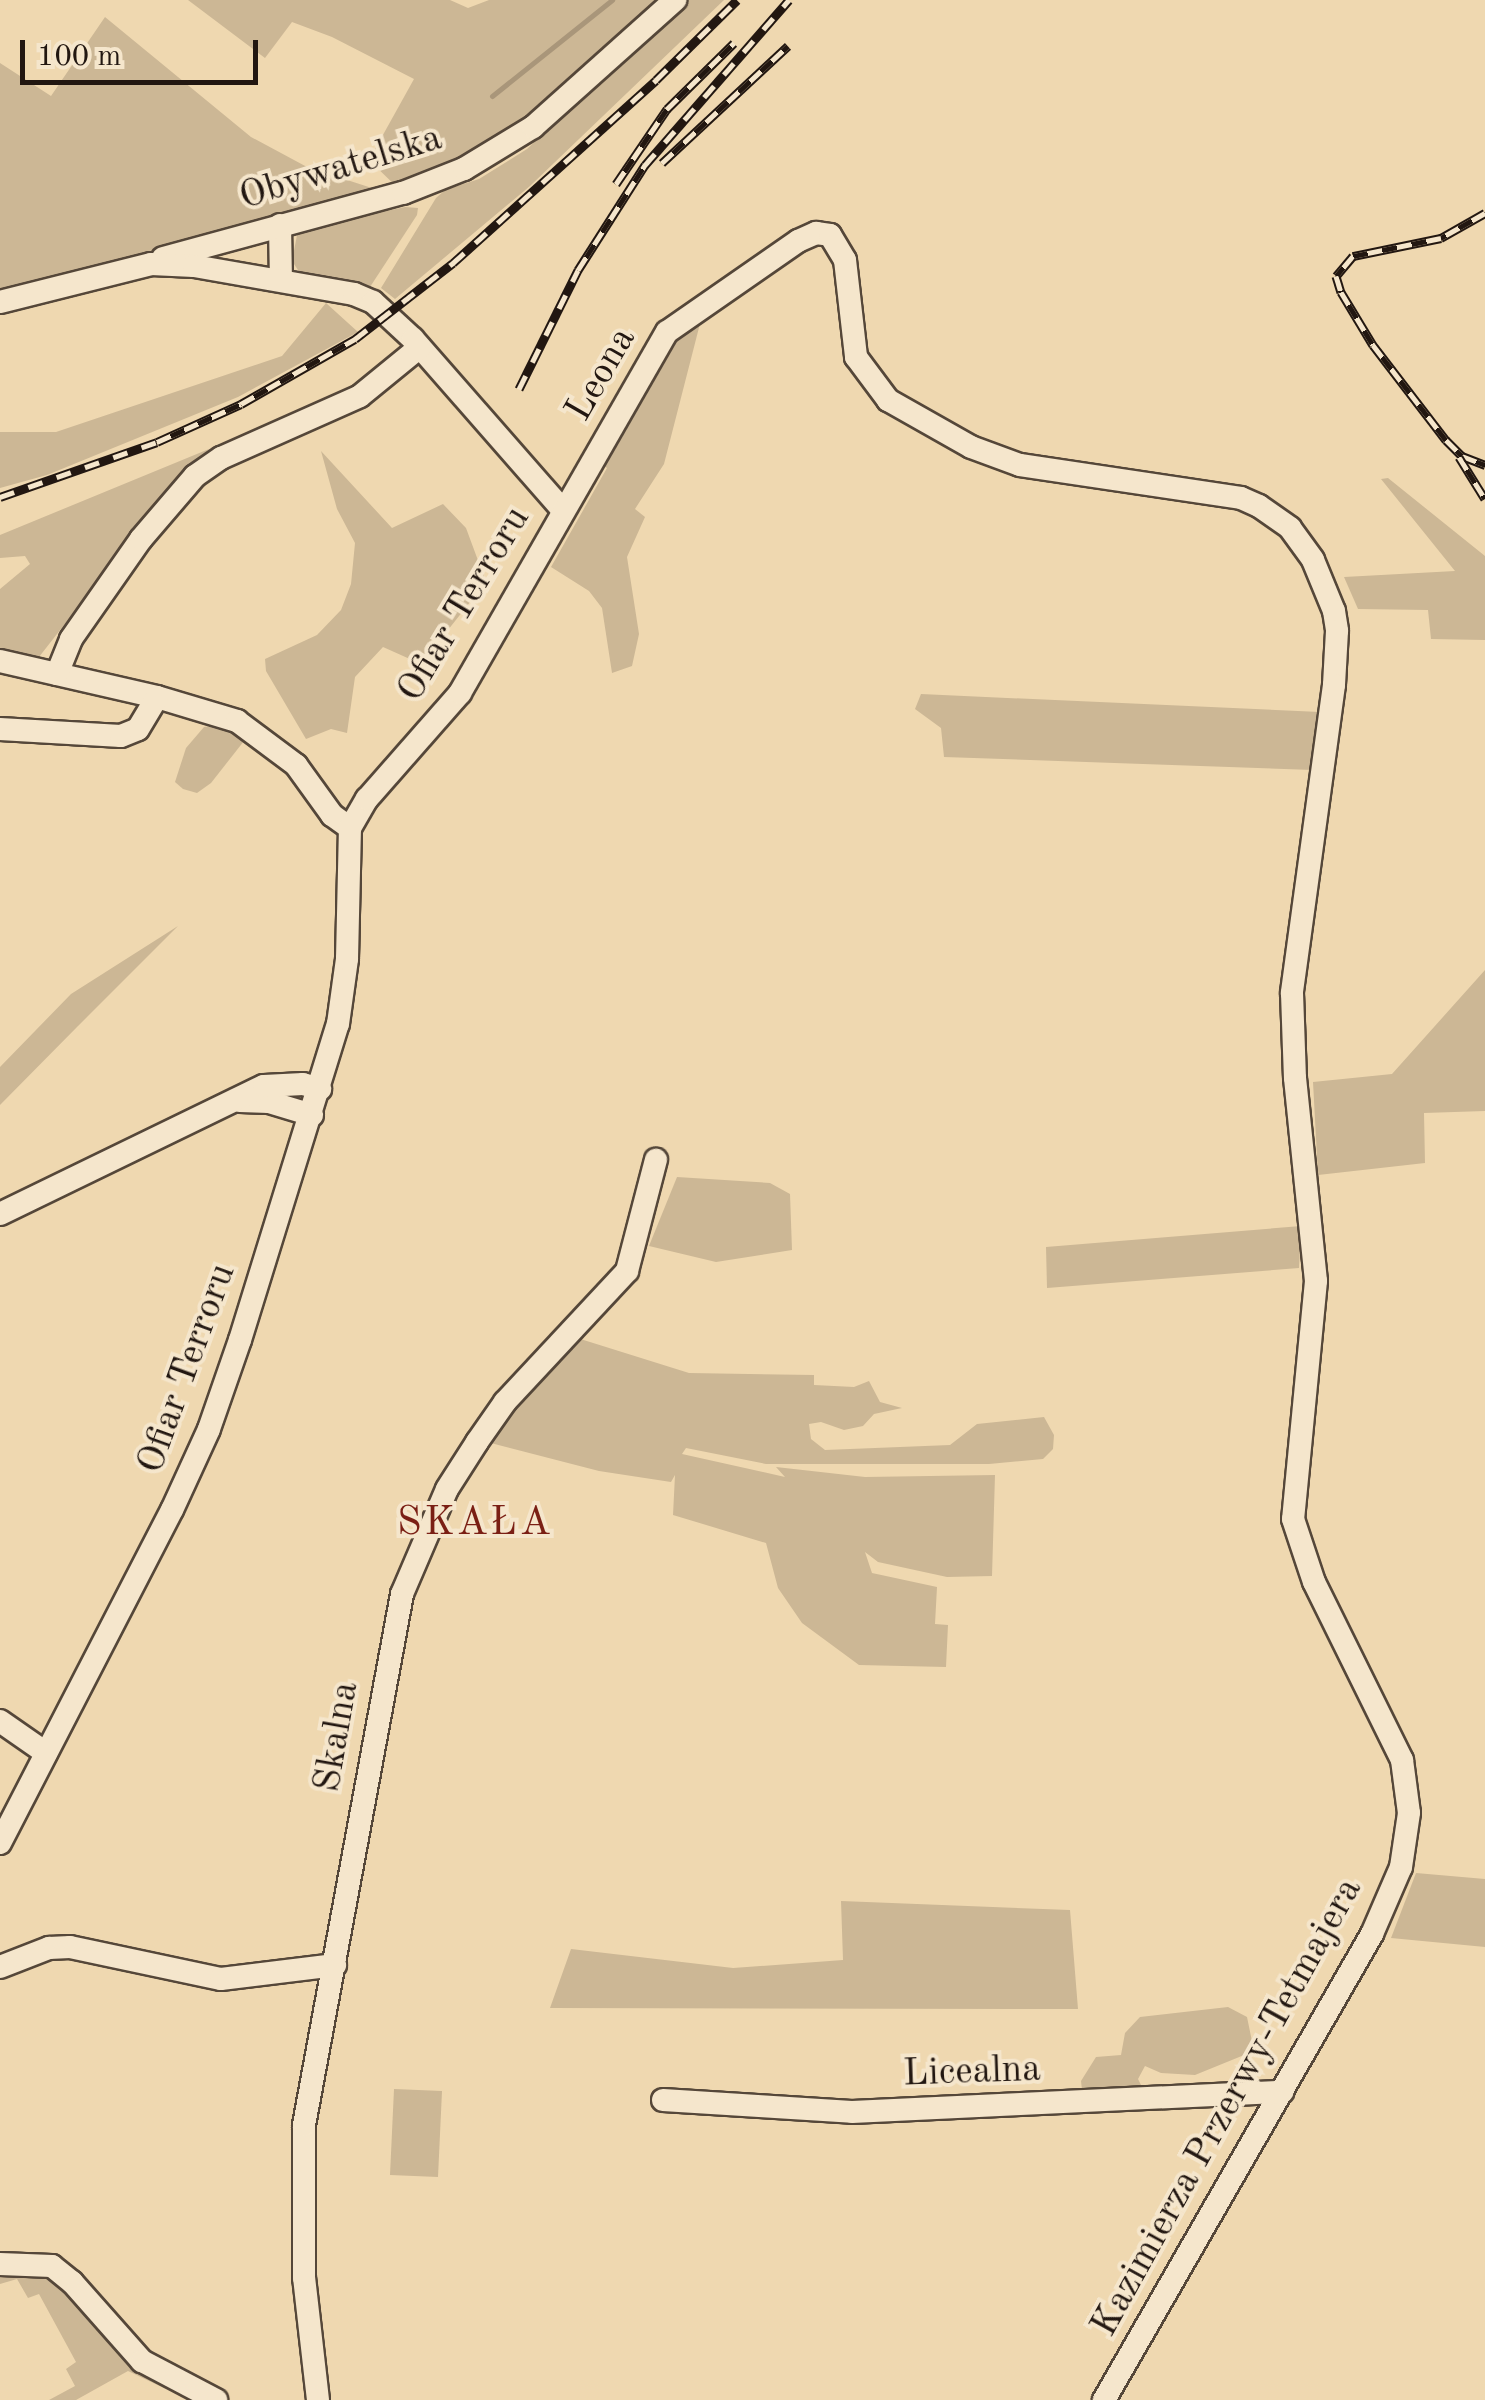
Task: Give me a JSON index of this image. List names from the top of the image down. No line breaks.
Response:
{"streets":{"street":["Obywatelska","Leona","Ofiar Terroru","Skalna","Licealna","Kazimierza Przerwy-Tetmajera"]},"crossings":[["Obywatelska","Ofiar Terroru"],["Leona","Ofiar Terroru"],["Leona","Kazimierza Przerwy-Tetmajera"],["Licealna","Kazimierza Przerwy-Tetmajera"]],"districts":["SKAŁA"],"scale_bar":"100 m"}
